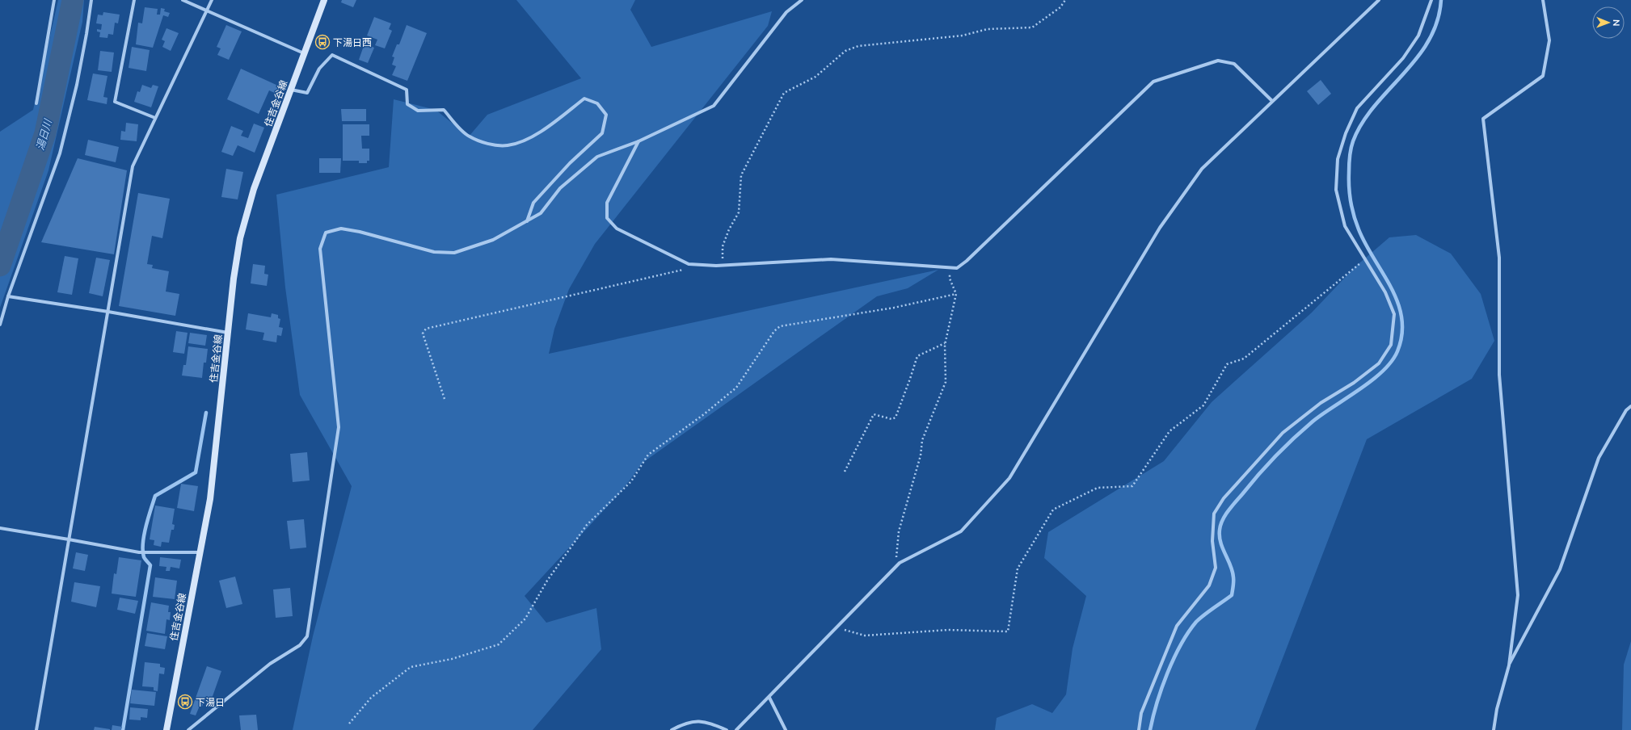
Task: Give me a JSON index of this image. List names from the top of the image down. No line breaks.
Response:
{"streets":{"main road":["住吉金谷線"]},"water":["湯日川"],"places":{"bus stop":["下湯日西","下湯日"]},"north":"right"}
